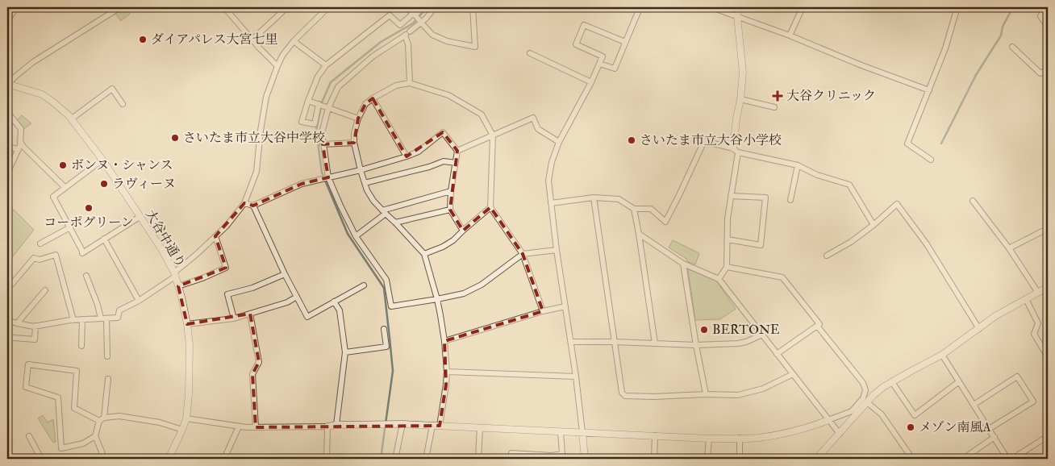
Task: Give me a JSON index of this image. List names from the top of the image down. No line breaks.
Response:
{"streets":{"street":["大谷中通り"]},"places":{"other":["ダイアパレス大宮七里","さいたま市立大谷中学校","さいたま市立大谷小学校","ボンヌ・シャンス","ラヴィーヌ","コーポグリーン","BERTONE","メゾン南風A"],"health":["大谷クリニック"]}}
